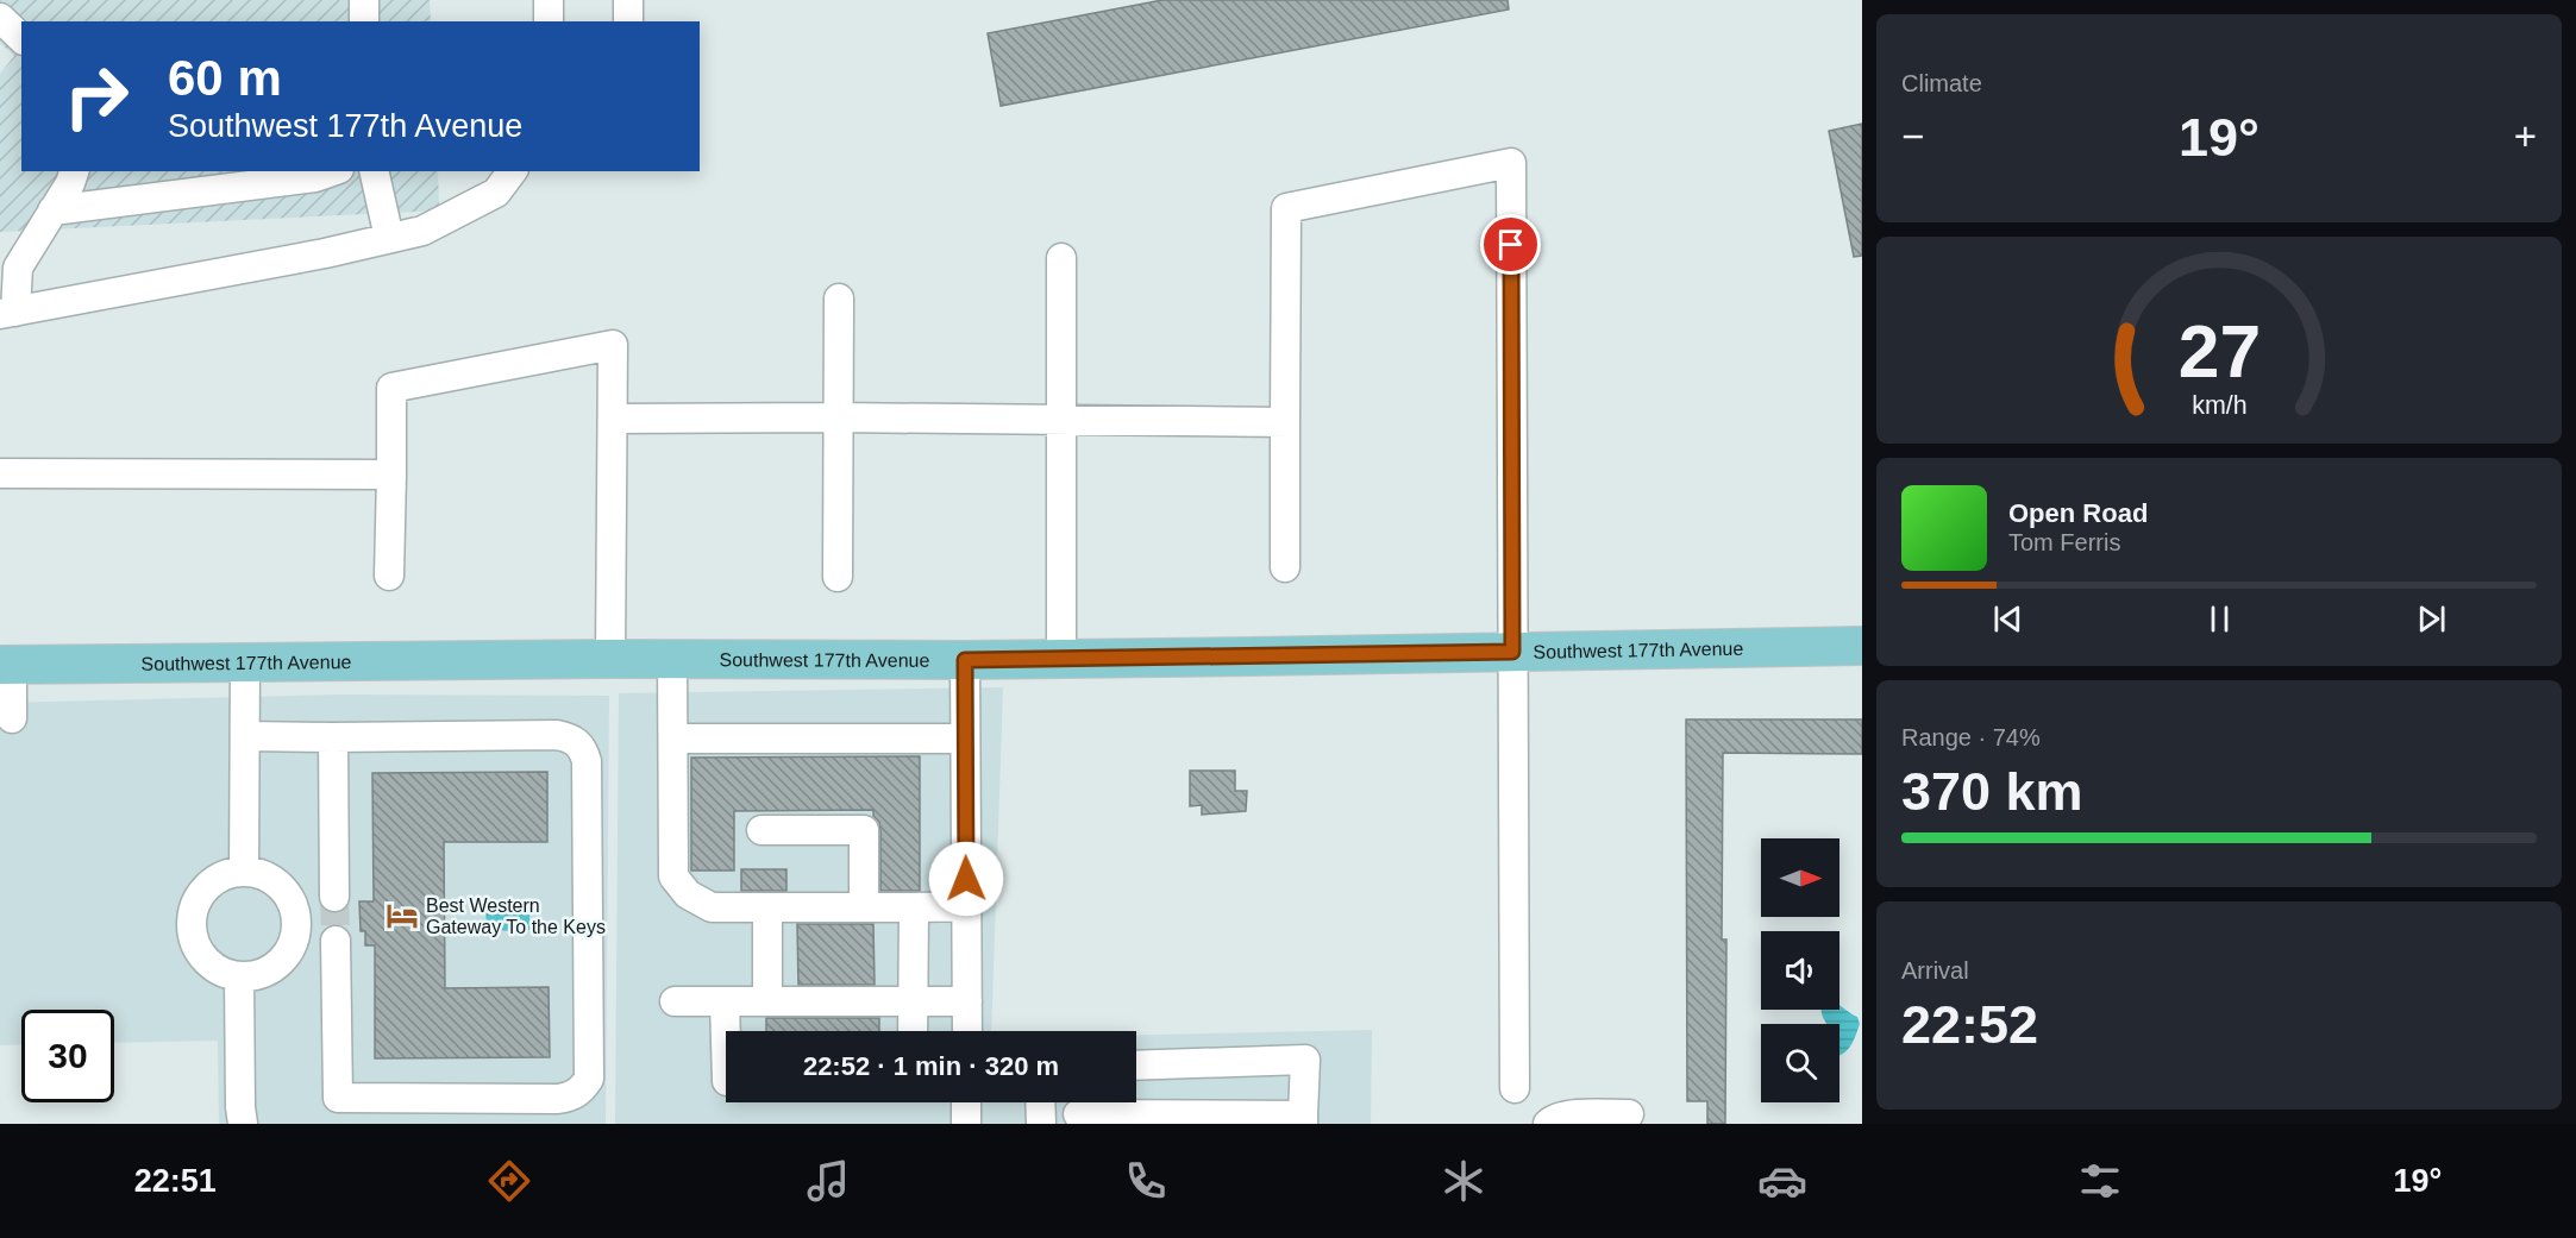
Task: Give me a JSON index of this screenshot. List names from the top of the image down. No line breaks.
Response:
{"streets":{"main road":["Southwest 177th Avenue"]},"places":{"hotel":["Best Western Gateway To the Keys"]},"north":"right","page":{"tile":["Climate",["Range · 74%","370 km"],["Arrival","22:52"]],"turn":["60 m","Southwest 177th Avenue"],"heat":["−","19°","+"],"song":["Open Road","Tom Ferris"],"limit":"30","trip":"22:52 · 1 min · 320 m","tabs":["22:51","19°"],"gauge":["27","km/h"]}}
